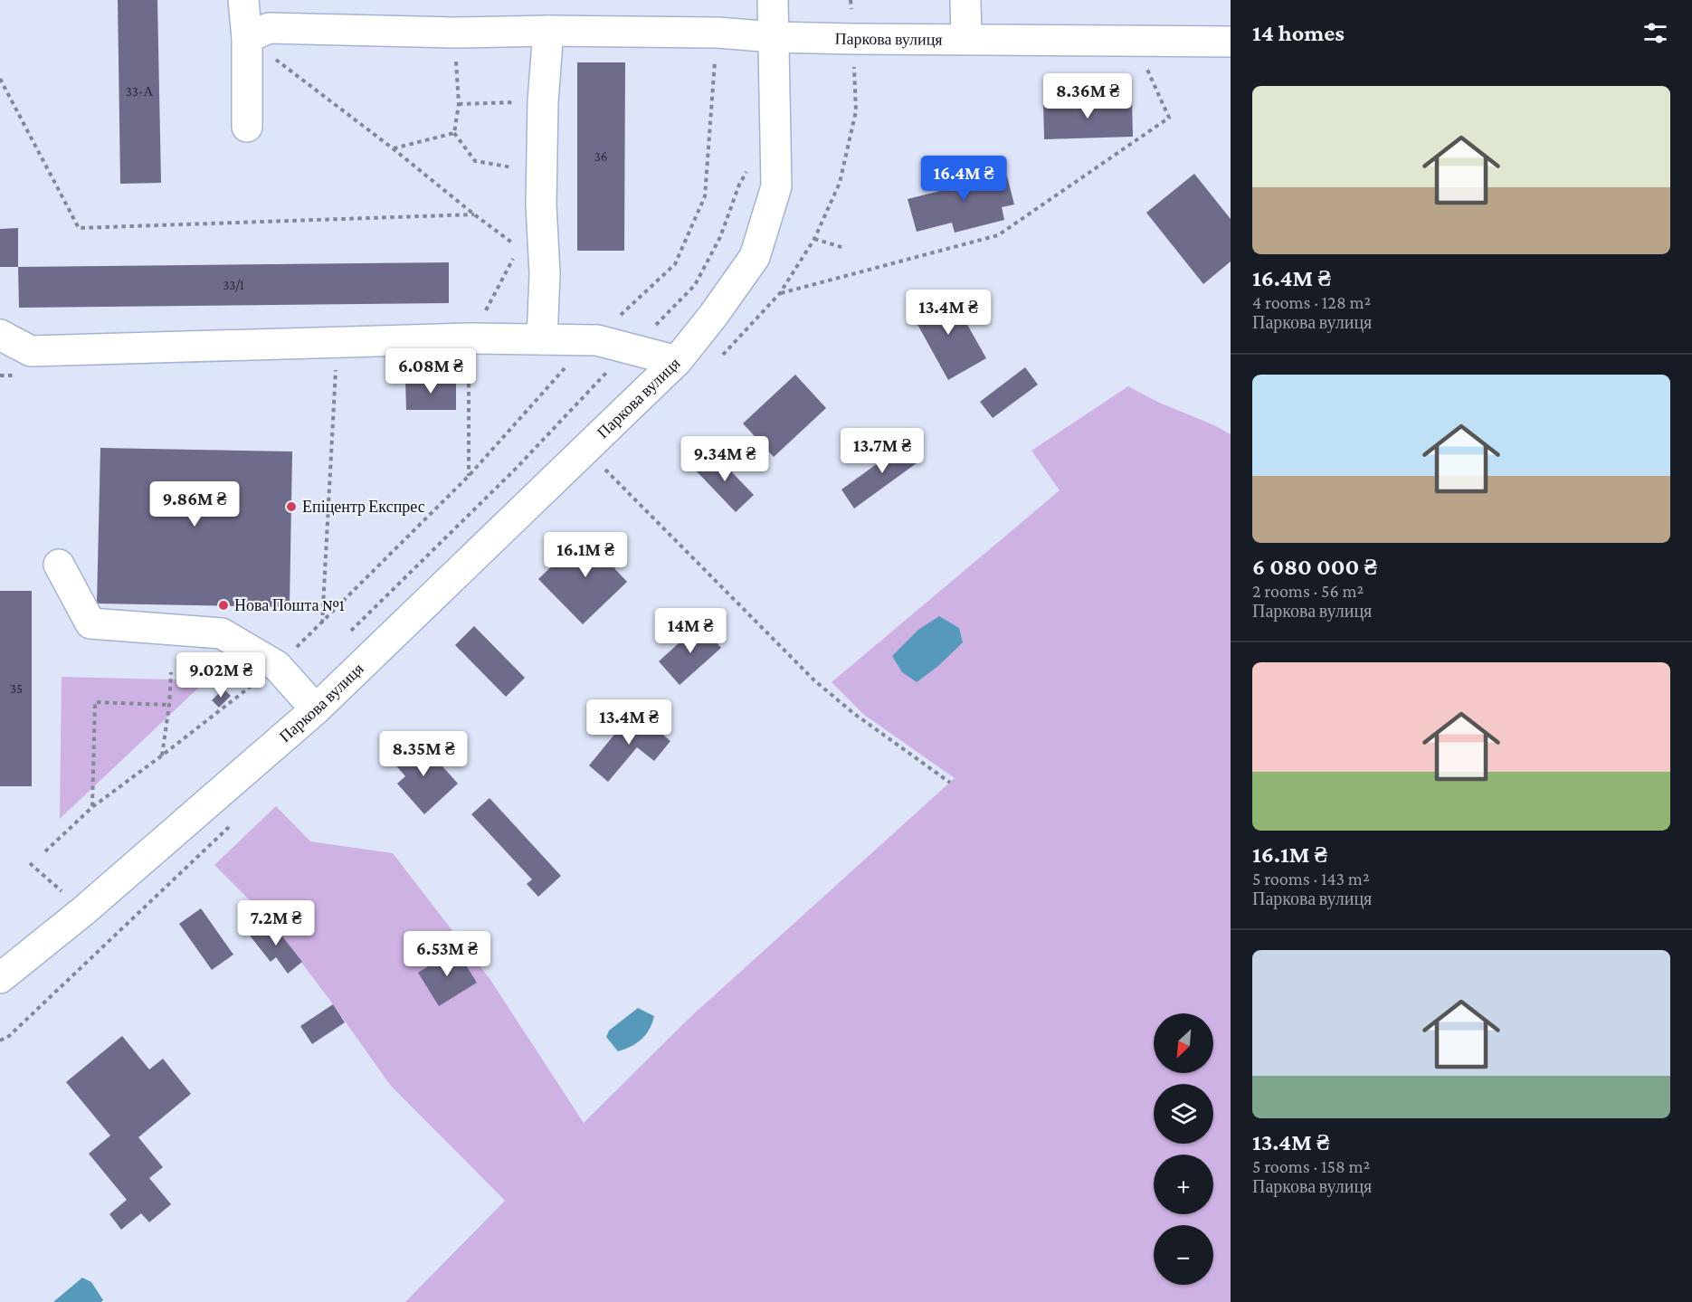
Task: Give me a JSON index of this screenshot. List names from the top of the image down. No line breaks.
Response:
{"streets":{"street":["Паркова вулиця"]},"places":["Епіцентр Експрес","Нова Пошта №1"],"house_numbers":["33-А","36","33/1","35"],"north":"bottom left","page":{"heading":"14 homes","list":[{"name":"16.4M ₴","note":"4 rooms · 128 m² · Паркова вулиця"},{"name":"6 080 000 ₴","note":"2 rooms · 56 m² · Паркова вулиця"},{"name":"16.1M ₴","note":"5 rooms · 143 m² · Паркова вулиця"},{"name":"13.4M ₴","note":"5 rooms · 158 m² · Паркова вулиця"}],"price":["8.36M ₴","16.4M ₴","13.4M ₴","6.08M ₴","13.7M ₴","9.34M ₴","9.86M ₴","16.1M ₴","14M ₴","9.02M ₴","13.4M ₴","8.35M ₴","7.2M ₴","6.53M ₴"],"map_buttons":["+","−"]}}
